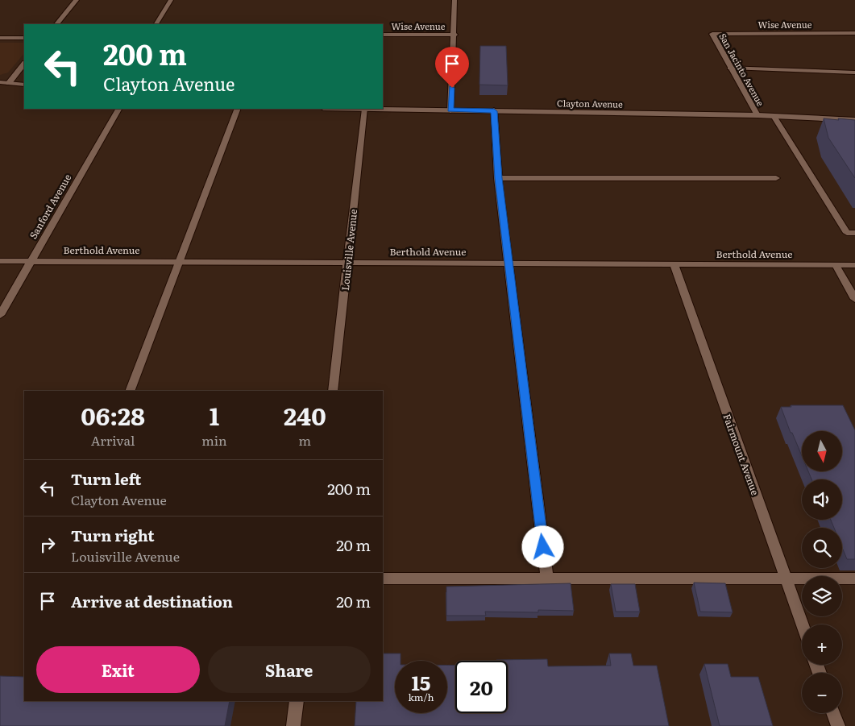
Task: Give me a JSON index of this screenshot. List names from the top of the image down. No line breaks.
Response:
{"streets":{"street":["Wise Avenue","San Jacinto Avenue","Clayton Avenue","Sanford Avenue","Berthold Avenue","Louisville Avenue","Fairmount Avenue"]},"crossings":[["Wise Avenue","San Jacinto Avenue"],["San Jacinto Avenue","Clayton Avenue"],["Clayton Avenue","Louisville Avenue"],["Sanford Avenue","Berthold Avenue"],["Berthold Avenue","Louisville Avenue"],["Berthold Avenue","Fairmount Avenue"]],"north":"bottom","page":{"turn":["200 m","Clayton Avenue"],"eta":["06:28","Arrival","1","min","240","m"],"map_buttons":["+","−"],"list":[{"name":"Turn left","note":"Clayton Avenue","value":"200 m"},{"name":"Turn right","note":"Louisville Avenue","value":"20 m"},{"name":"Arrive at destination","value":"20 m"}],"buttons":["Exit","Share"],"speed":"15 km/h","limit":"20"}}
